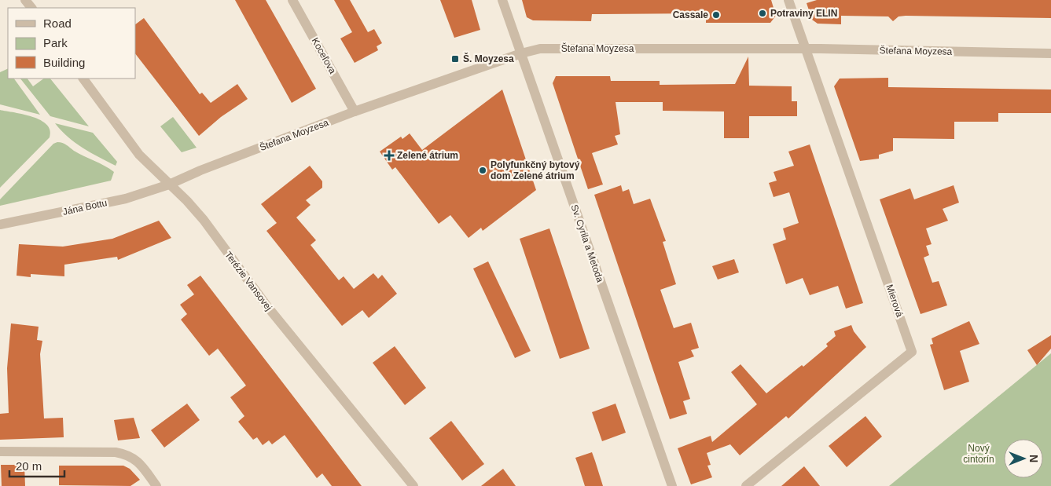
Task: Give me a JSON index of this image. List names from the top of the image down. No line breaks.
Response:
{"streets":{"street":["Štefana Moyzesa","Koceľova","Jána Bottu","Sv. Cyrila a Metoda","Terézie Vansovej","Mierová"]},"crossings":[["Štefana Moyzesa","Koceľova"],["Štefana Moyzesa","Jána Bottu"],["Štefana Moyzesa","Sv. Cyrila a Metoda"],["Štefana Moyzesa","Terézie Vansovej"],["Štefana Moyzesa","Mierová"],["Jána Bottu","Terézie Vansovej"]],"parks":["Nový cintorín"],"places":{"other":["Potraviny ELIN","Cassale","Polyfunkčný bytový dom Zelené átrium"],"transit":["Š. Moyzesa"],"health":["Zelené átrium"]},"legend":["Road","Park","Building"],"scale_bar":"20 m","north":"right"}
